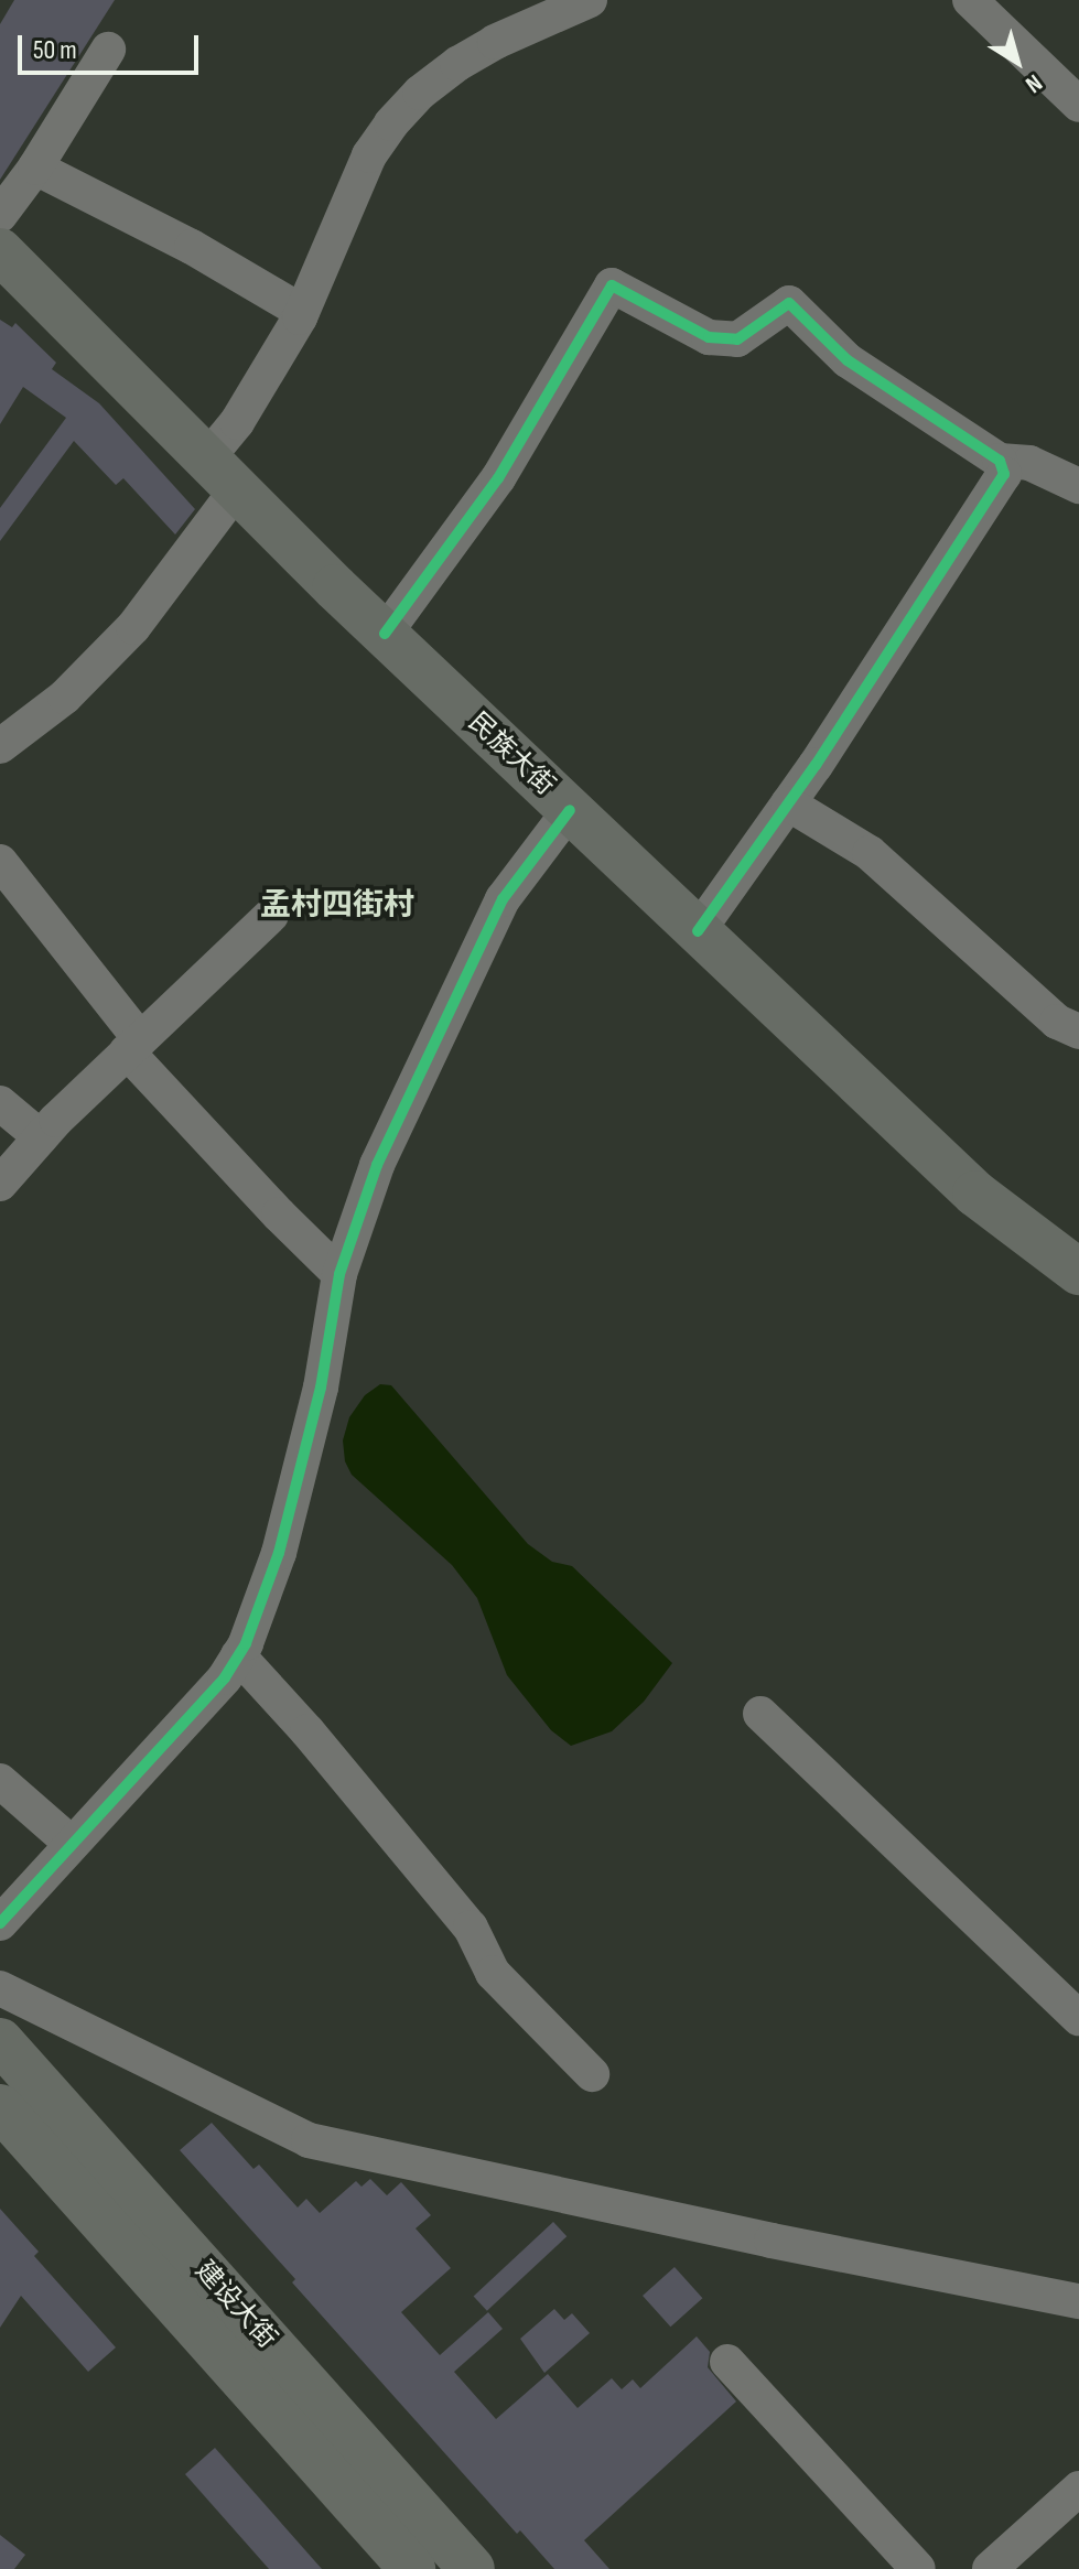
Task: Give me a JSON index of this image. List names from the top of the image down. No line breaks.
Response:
{"streets":{"main road":["民族大街","建设大街"]},"districts":["孟村四街村"],"scale_bar":"50 m","north":"bottom right"}
